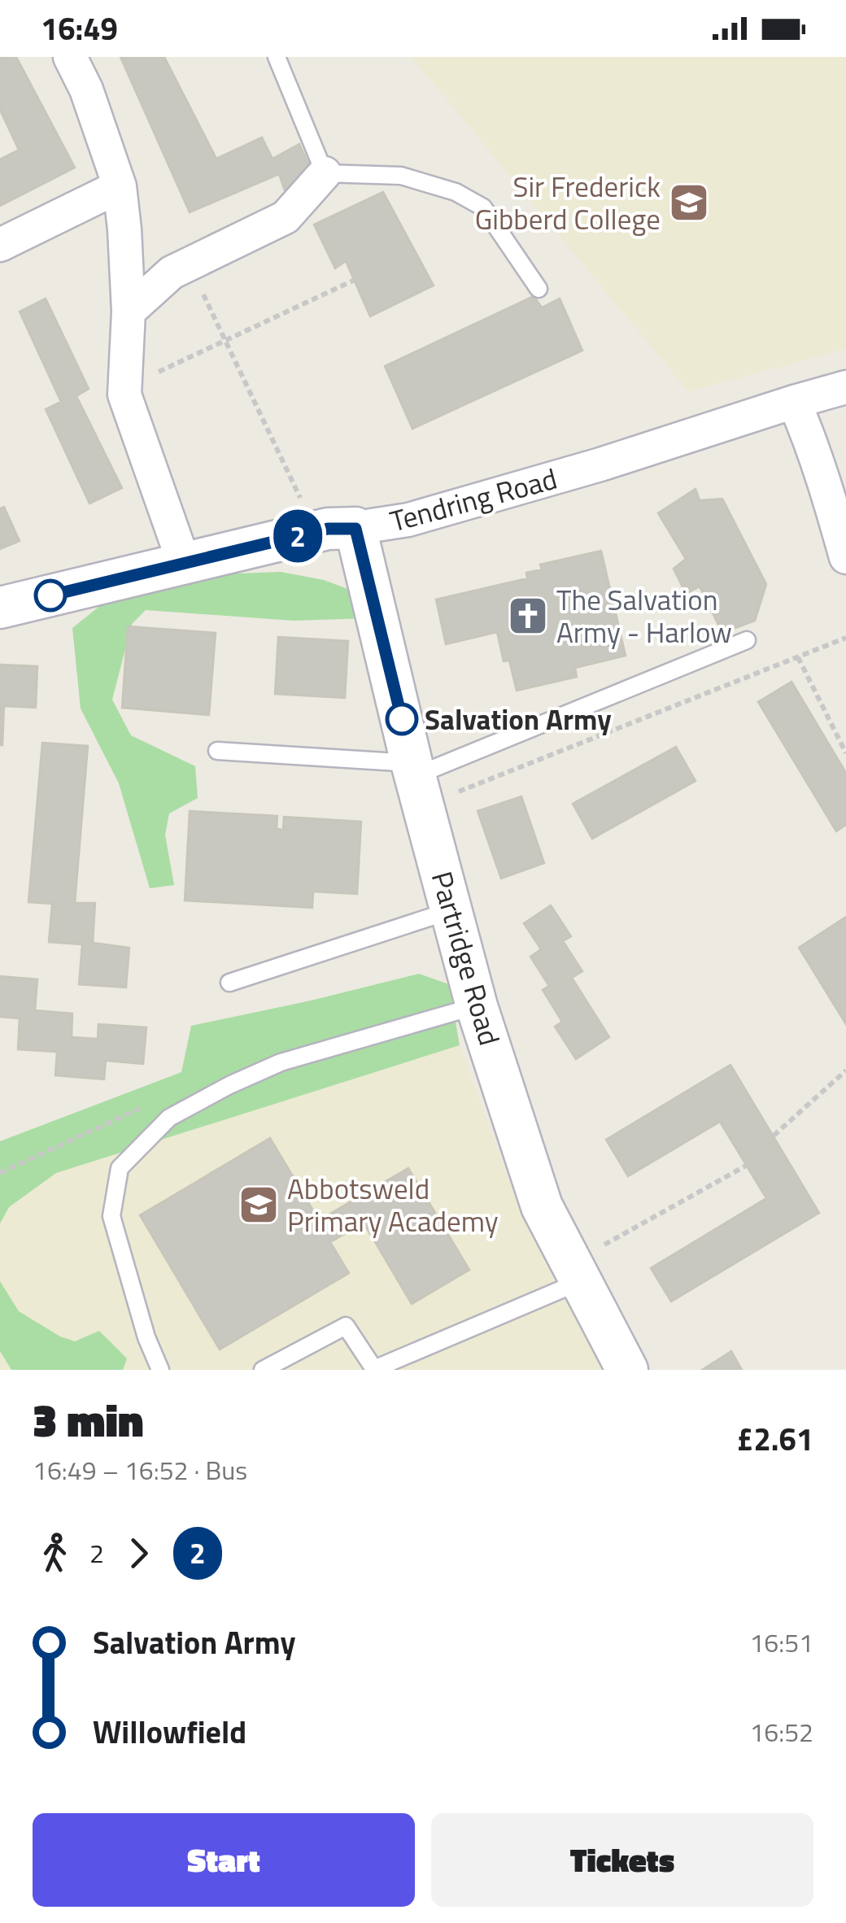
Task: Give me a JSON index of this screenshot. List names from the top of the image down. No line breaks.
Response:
{"streets":{"street":["Tendring Road","Partridge Road"]},"crossings":[["Tendring Road","Partridge Road"]],"places":{"school or university":["Sir Frederick Gibberd College","Abbotsweld Primary Academy"],"church":["The Salvation Army - Harlow"],"other":["Salvation Army"]},"lines":["bus line 2"],"page":{"status":"16:49","on_map":"2","heading":["3 min","16:49 – 16:52 · Bus","£2.61"],"legs":["2","2"],"list":[{"name":"Salvation Army","value":"16:51"},{"name":"Willowfield","value":"16:52"}],"buttons":["Start","Tickets"]}}
